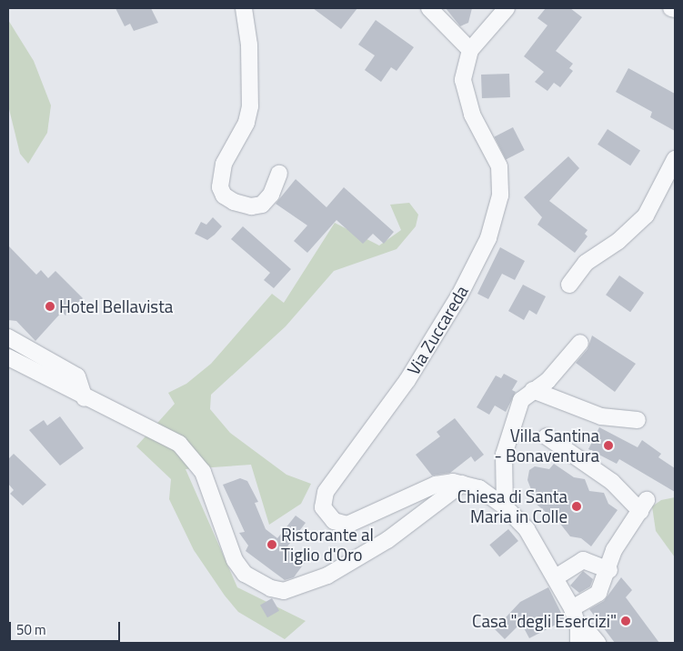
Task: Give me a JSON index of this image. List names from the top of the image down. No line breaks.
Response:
{"streets":{"street":["Via Zuccareda"]},"places":["Hotel Bellavista","Villa Santina - Bonaventura","Chiesa di Santa Maria in Colle","Ristorante al Tiglio d'Oro","Casa \"degli Esercizi\""],"scale_bar":"50 m"}
